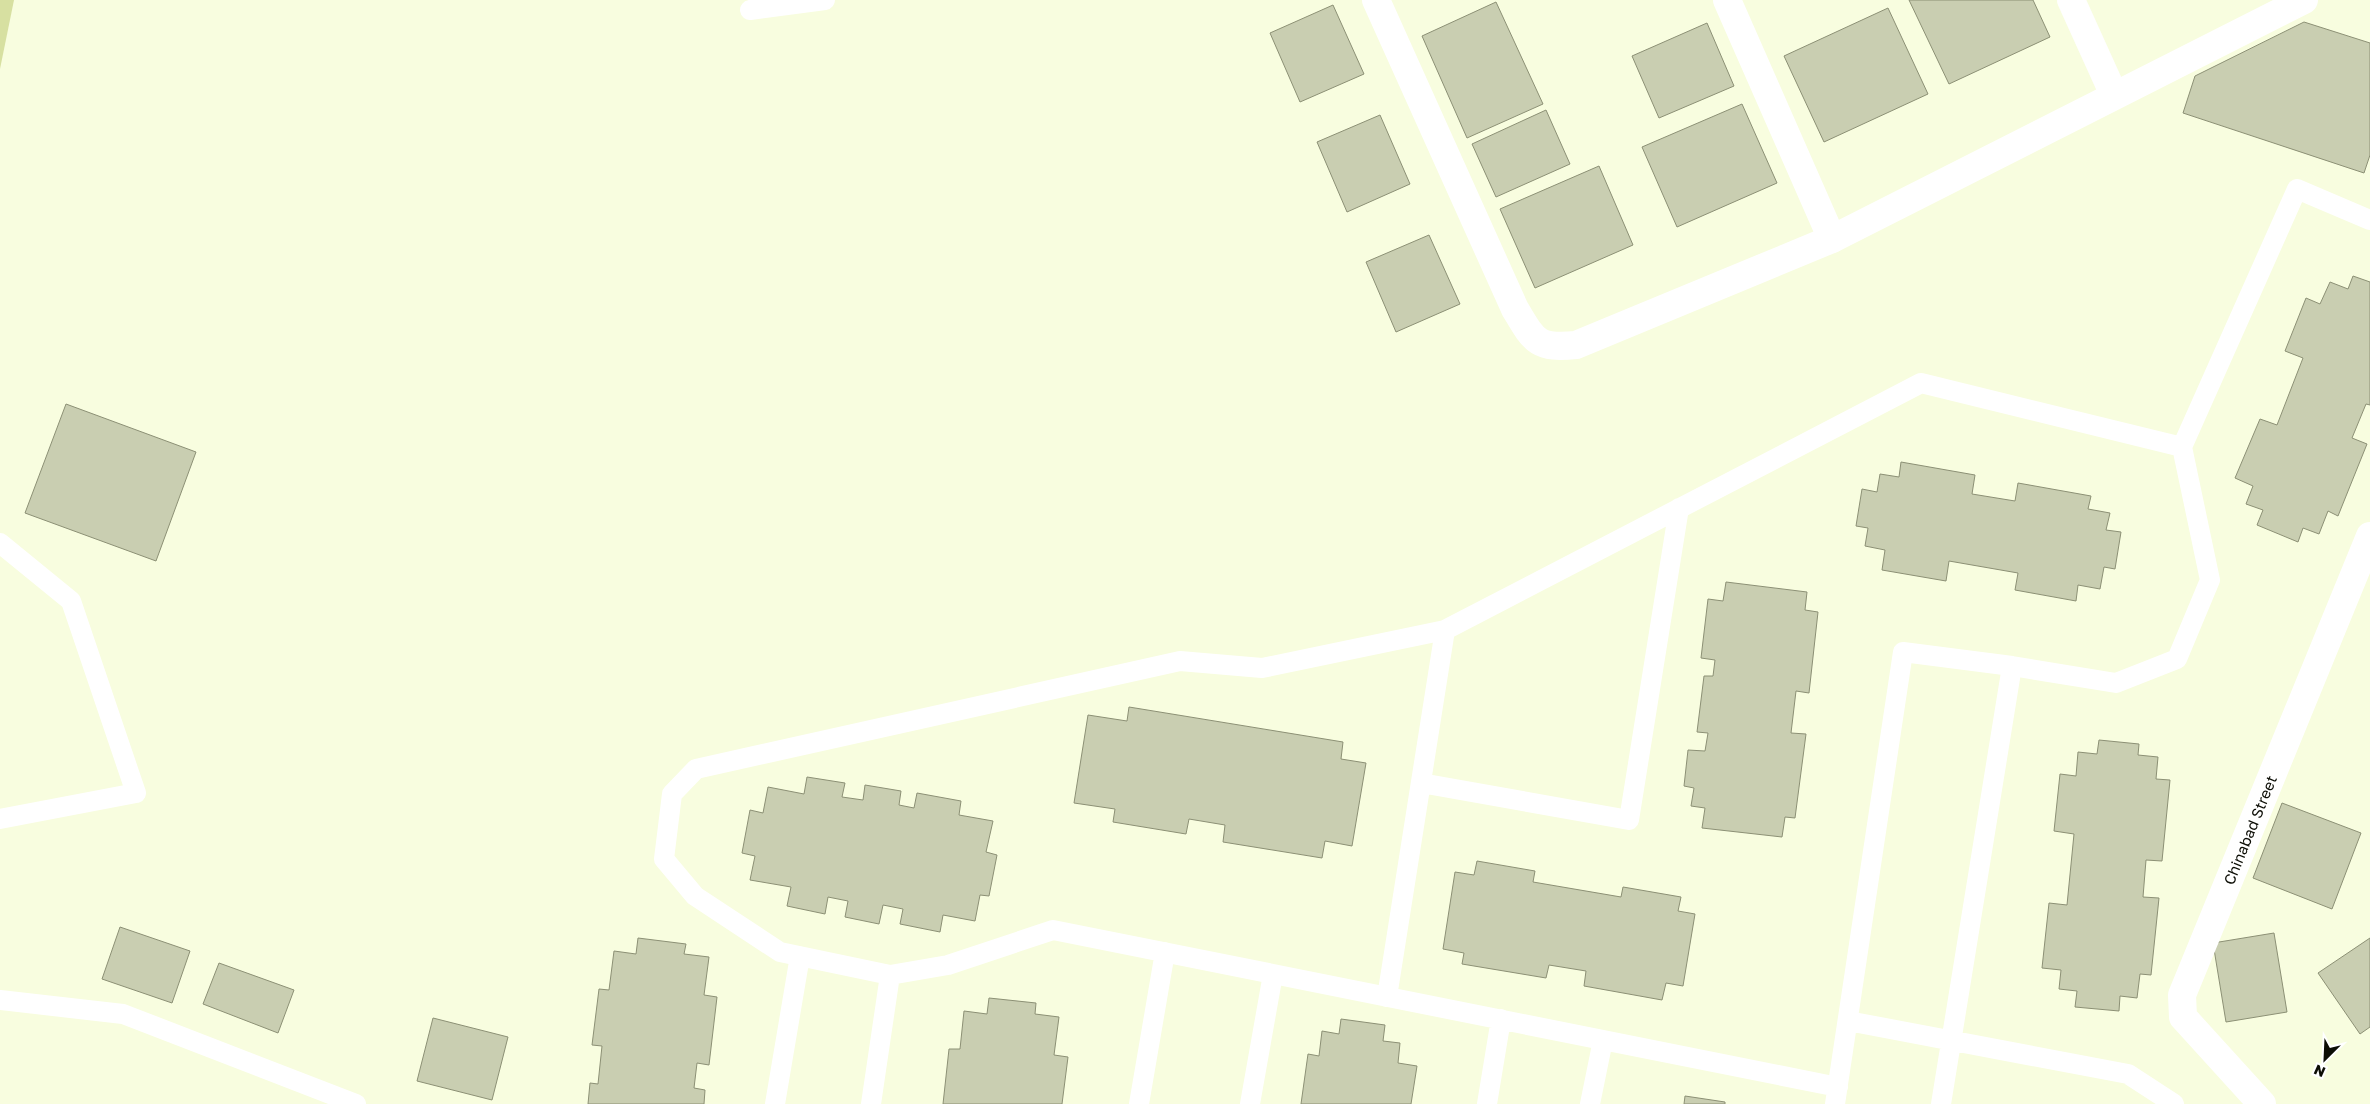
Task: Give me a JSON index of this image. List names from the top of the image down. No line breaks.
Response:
{"streets":{"street":["Chinabad Street"]},"north":"bottom left"}
